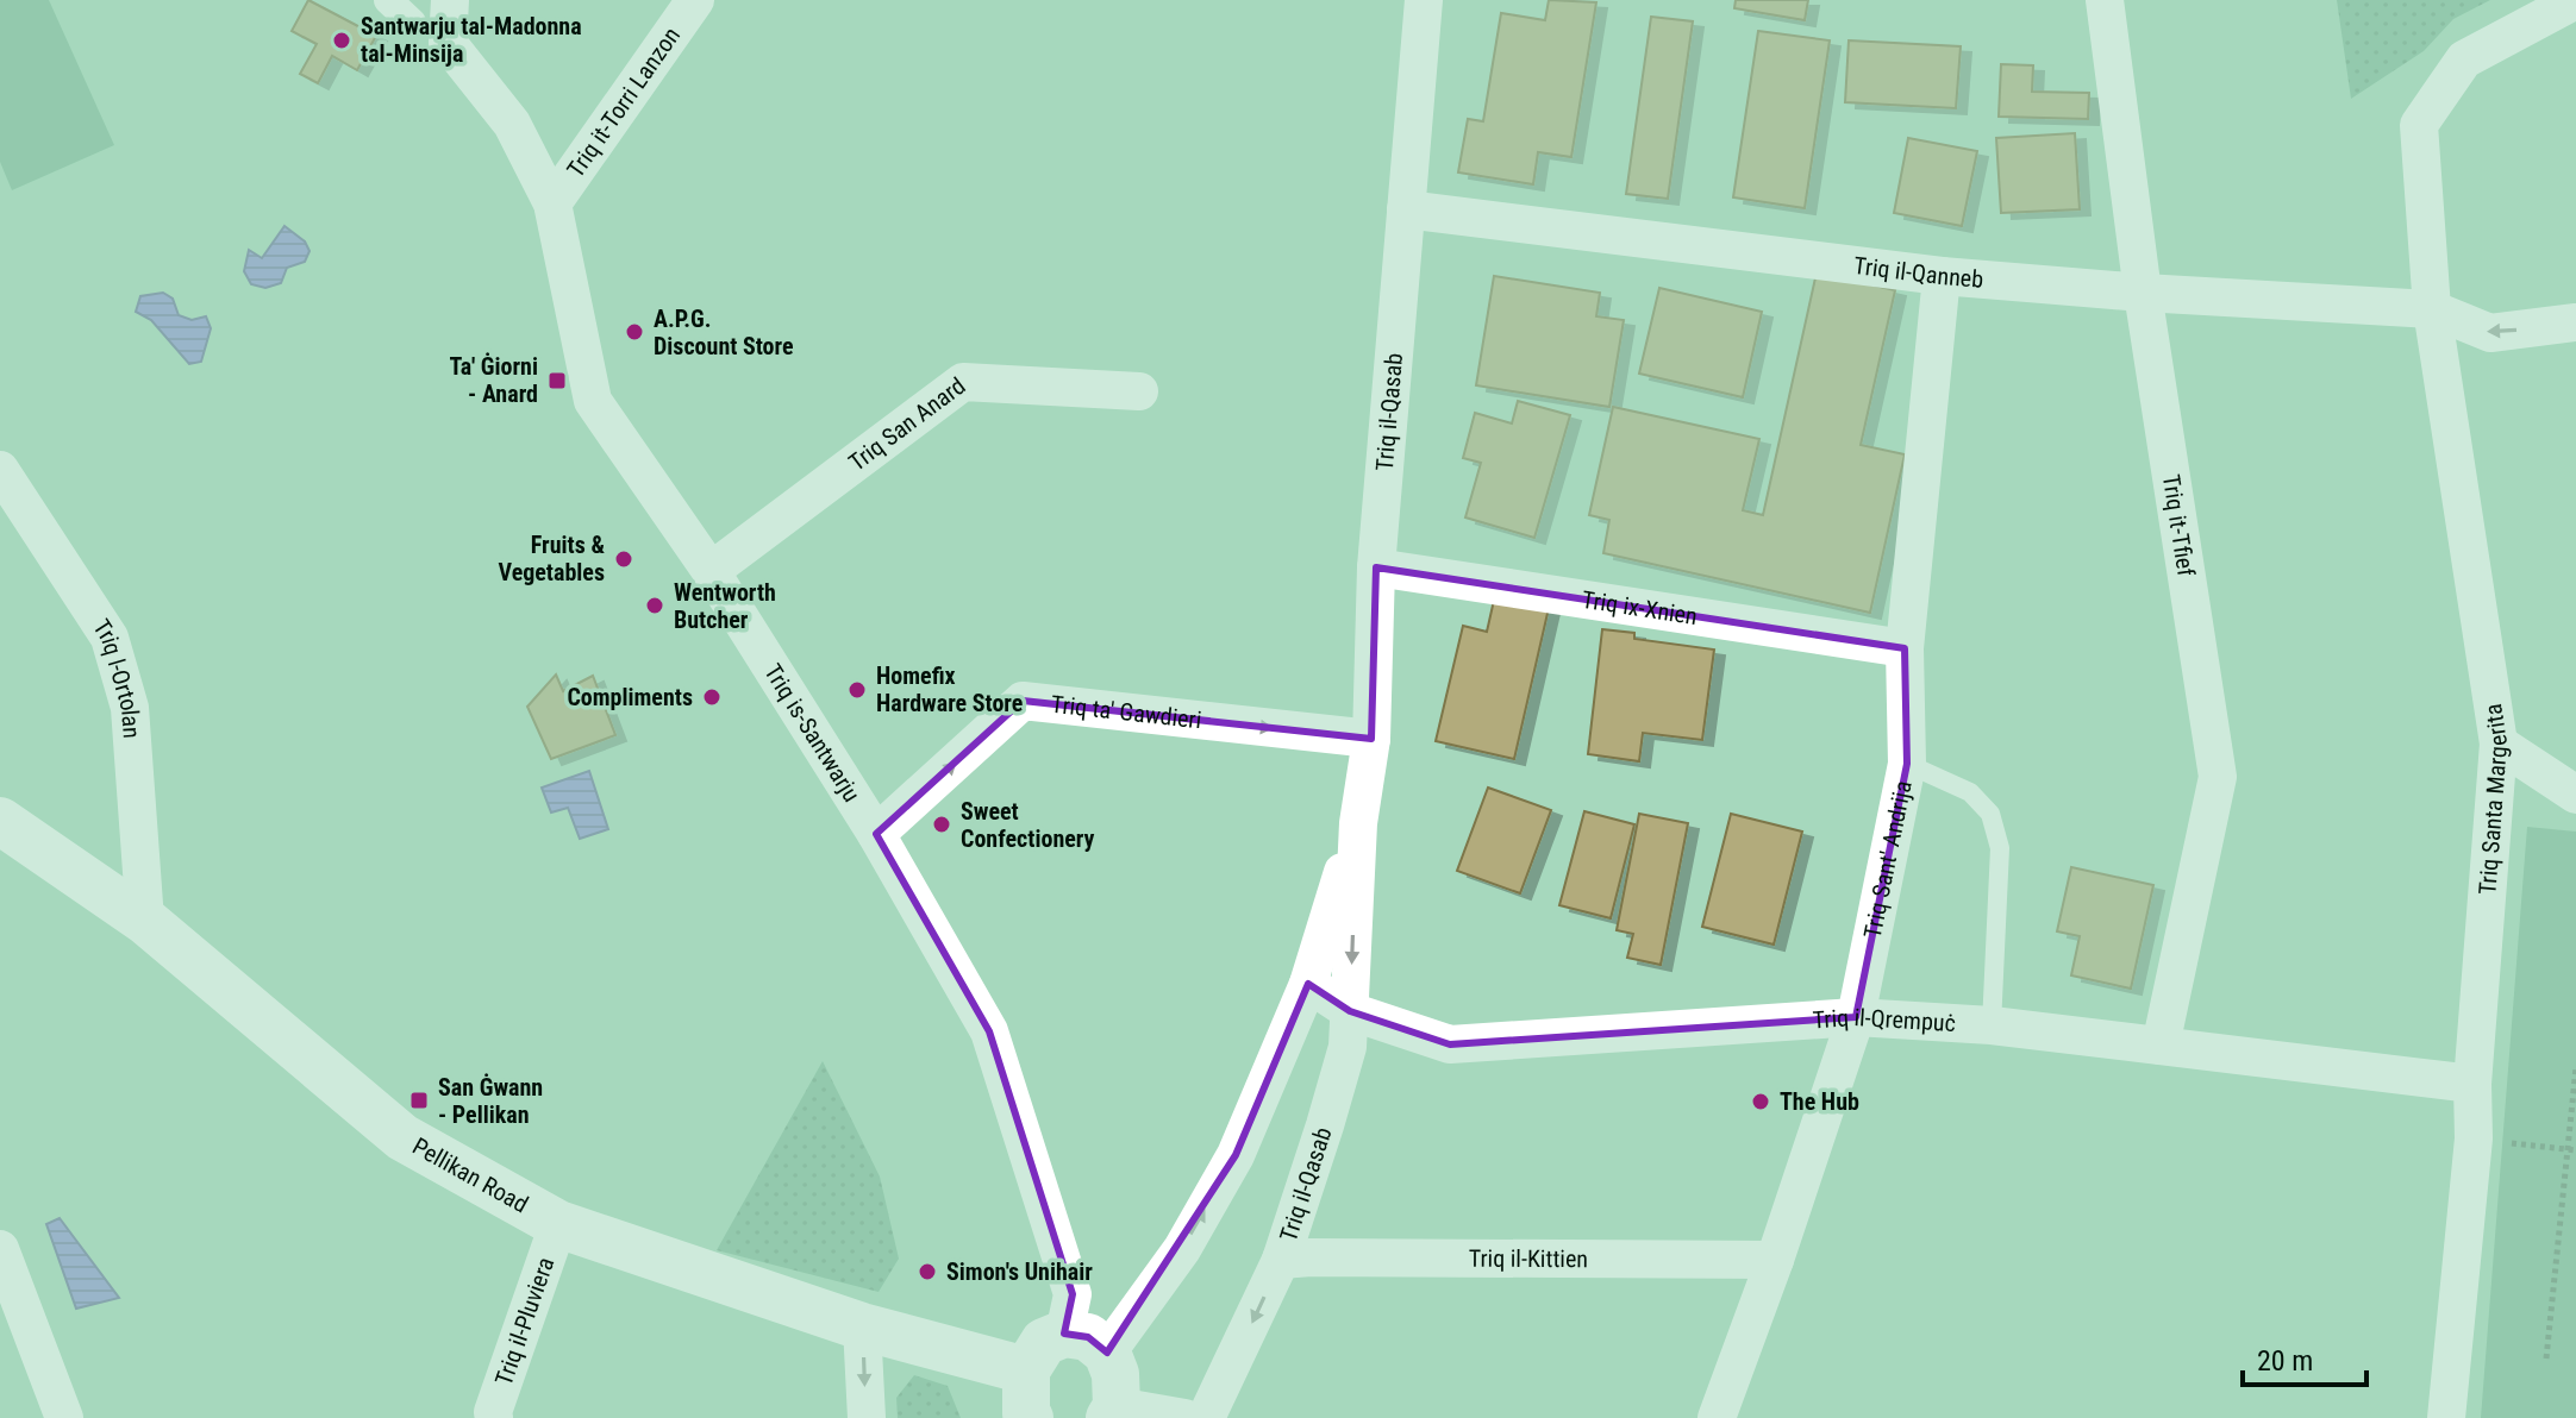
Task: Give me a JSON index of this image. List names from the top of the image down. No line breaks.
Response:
{"streets":{"street":["Triq it-Torri Lanzon","Triq il-Qanneb","Triq il-Qasab","Triq San Anard","Triq it-Tfief","Triq ix-Xnien","Triq l-Ortolan","Triq ta' Gawdieri","Triq is-Santwarju","Triq Santa Margerita","Triq Sant' Andrija","Triq il-Qrempuċ","Pellikan Road","Triq il-Kittien","Triq il-Pluviera"]},"crossings":[["Triq it-Torri Lanzon","Triq is-Santwarju"],["Triq il-Qanneb","Triq il-Qasab"],["Triq il-Qanneb","Triq it-Tfief"],["Triq il-Qanneb","Triq Santa Margerita"],["Triq il-Qanneb","Triq Sant' Andrija"],["Triq il-Qasab","Triq ix-Xnien"],["Triq il-Qasab","Triq ta' Gawdieri"],["Triq il-Qasab","Triq il-Qrempuċ"],["Triq il-Qasab","Triq il-Kittien"],["Triq San Anard","Triq is-Santwarju"],["Triq it-Tfief","Triq il-Qrempuċ"],["Triq ix-Xnien","Triq Sant' Andrija"],["Triq l-Ortolan","Pellikan Road"],["Triq ta' Gawdieri","Triq is-Santwarju"],["Triq Santa Margerita","Triq il-Qrempuċ"],["Triq Sant' Andrija","Triq il-Qrempuċ"],["Triq Sant' Andrija","Triq il-Kittien"],["Pellikan Road","Triq il-Pluviera"]],"one_way":["Triq ta' Gawdieri"],"places":{"other":["Santwarju tal-Madonna tal-Minsija","A.P.G. Discount Store","Fruits & Vegetables","Wentworth Butcher","Homefix Hardware Store","Compliments","Sweet Confectionery","The Hub","Simon's Unihair"],"transit":["Ta' Ġiorni - Anard","San Ġwann - Pellikan"]},"scale_bar":"20 m"}
